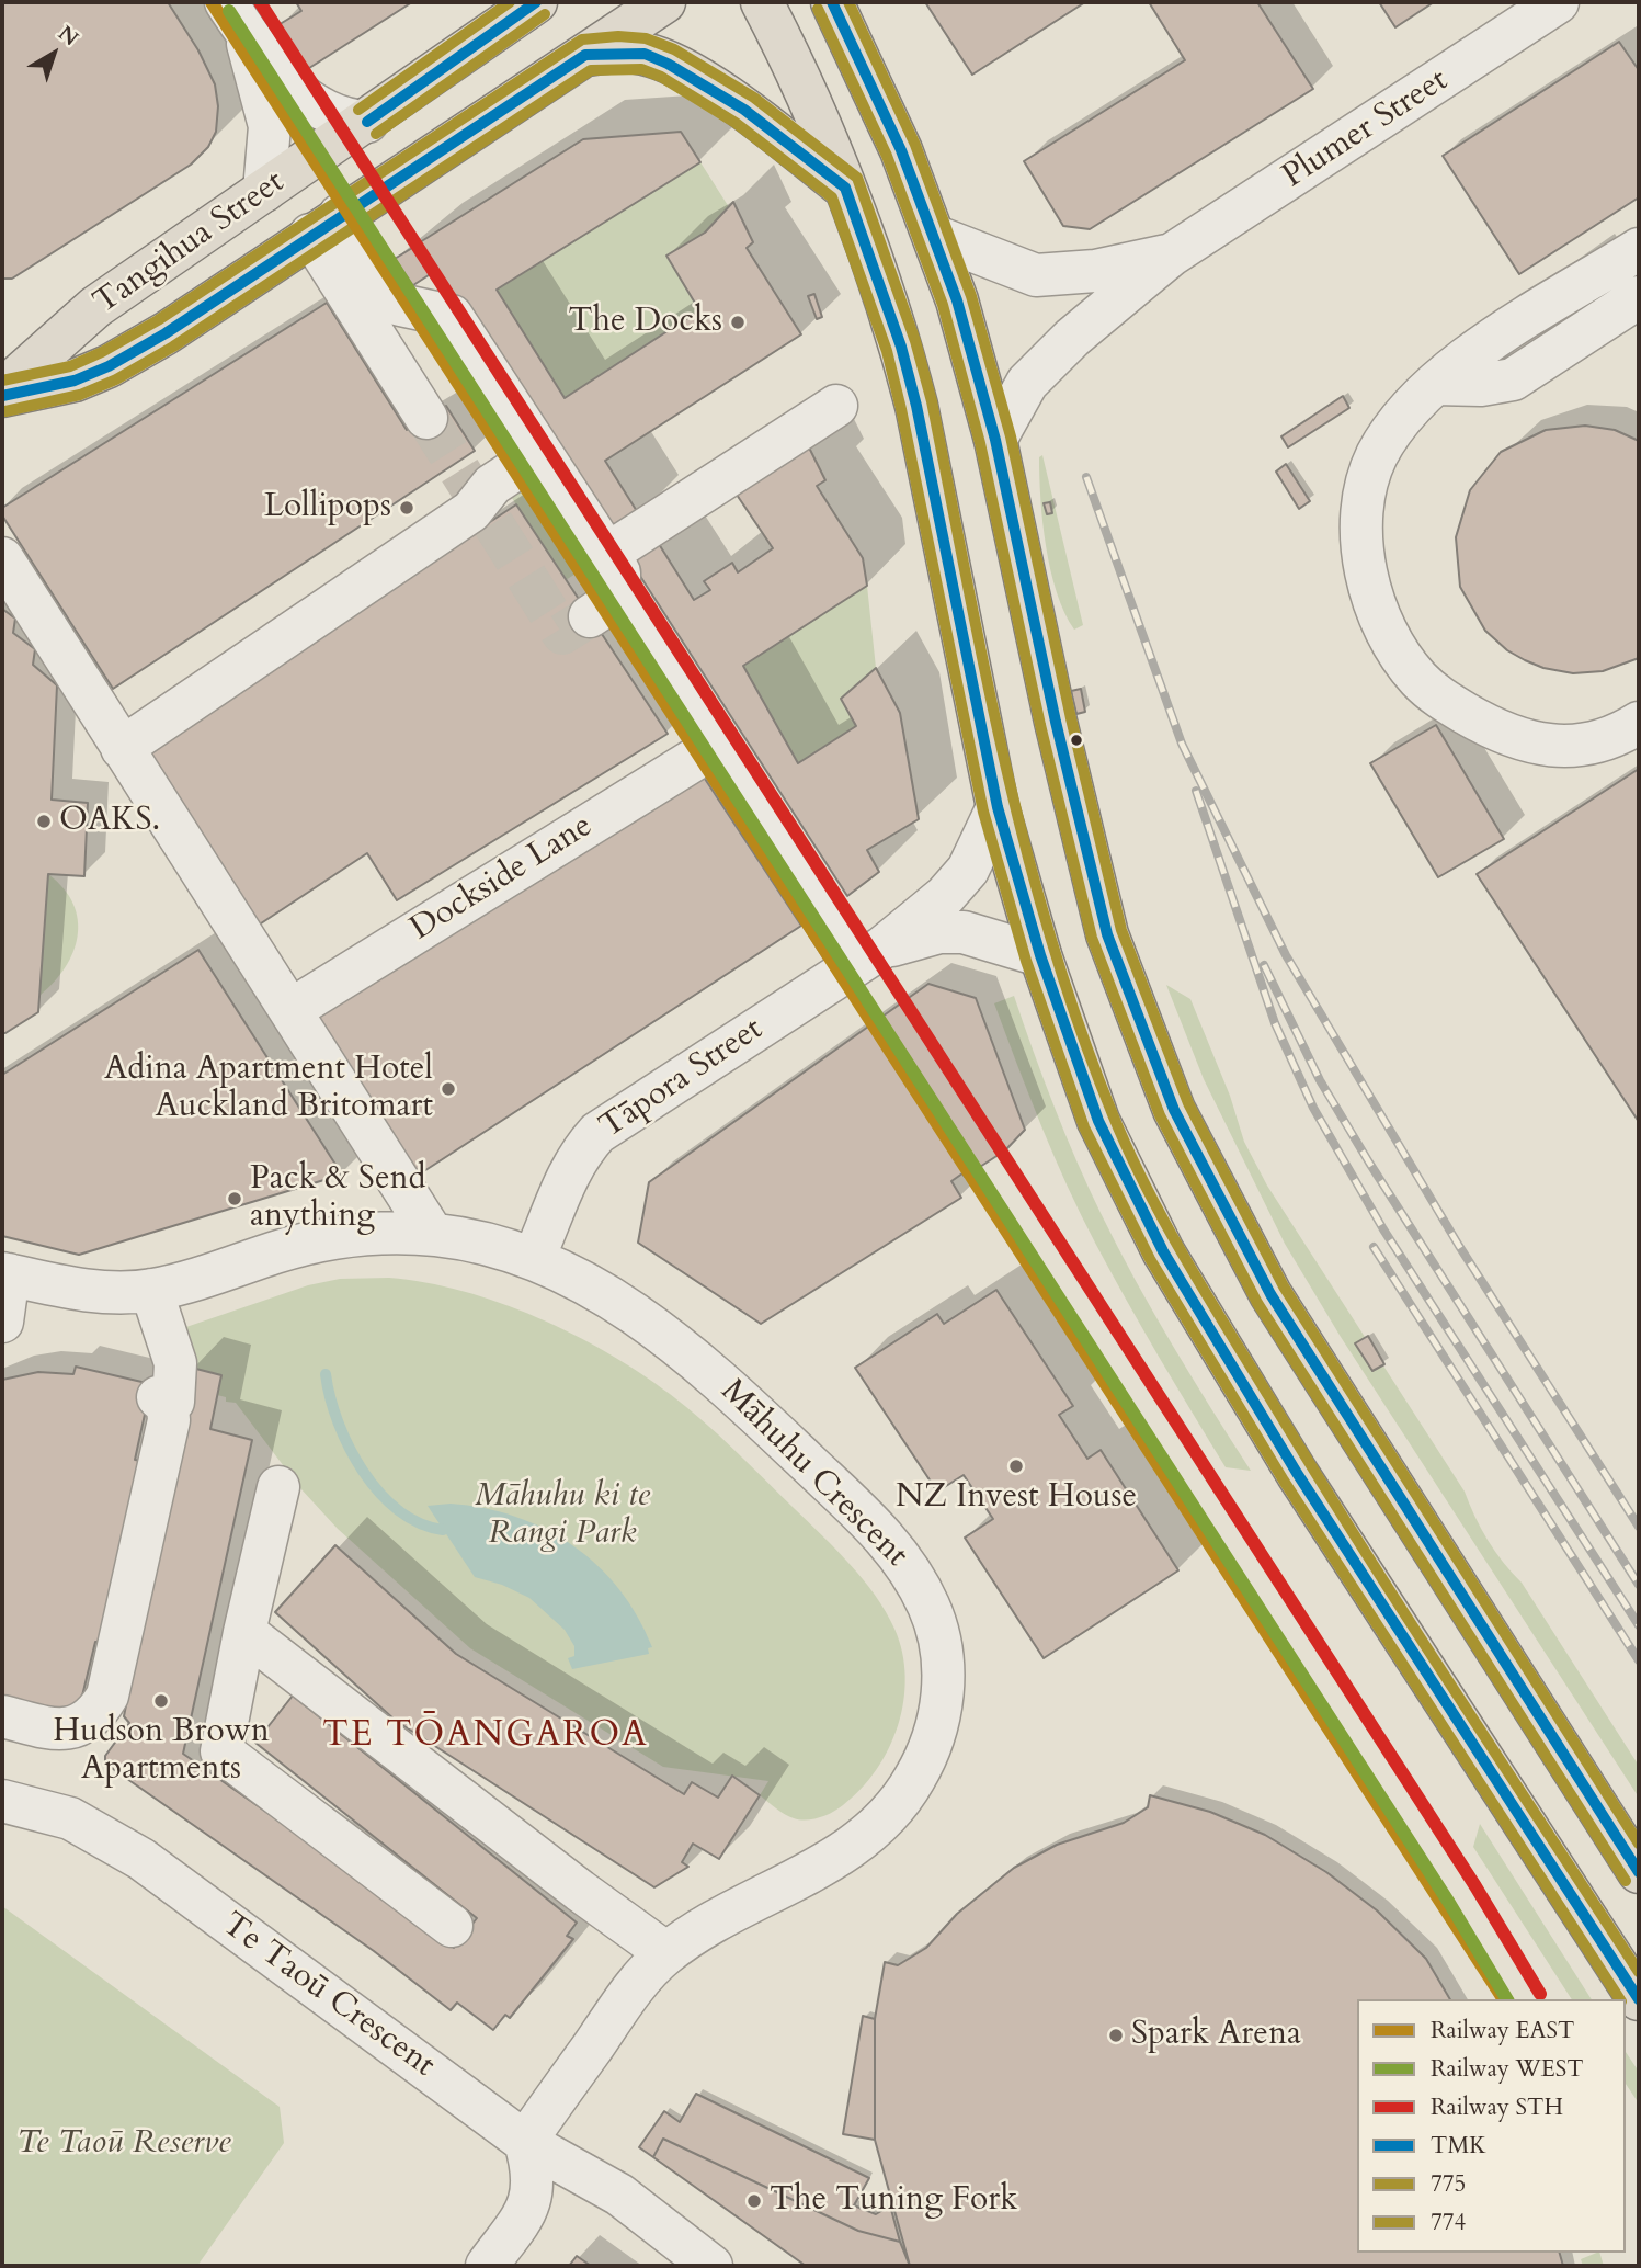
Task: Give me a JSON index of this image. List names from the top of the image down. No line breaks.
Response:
{"streets":{"main road":["Tangihua Street"],"street":["Plumer Street","Dockside Lane","Tāpora Street","Māhuhu Crescent","Te Taoū Crescent"]},"crossings":[["Tāpora Street","Māhuhu Crescent"],["Māhuhu Crescent","Te Taoū Crescent"]],"districts":["TE TŌANGAROA"],"parks":["Māhuhu ki te Rangi Park","Te Taoū Reserve"],"places":["The Docks","Lollipops","OAKS.","Adina Apartment Hotel Auckland Britomart","Pack & Send anything","NZ Invest House","Hudson Brown Apartments","Spark Arena","The Tuning Fork"],"lines":["rail line EAST","rail line STH","transit line TMK","transit line 774","transit line 775","rail line WEST"],"legend":["Railway EAST","Railway WEST","Railway STH","TMK","775","774"],"north":"top right"}
